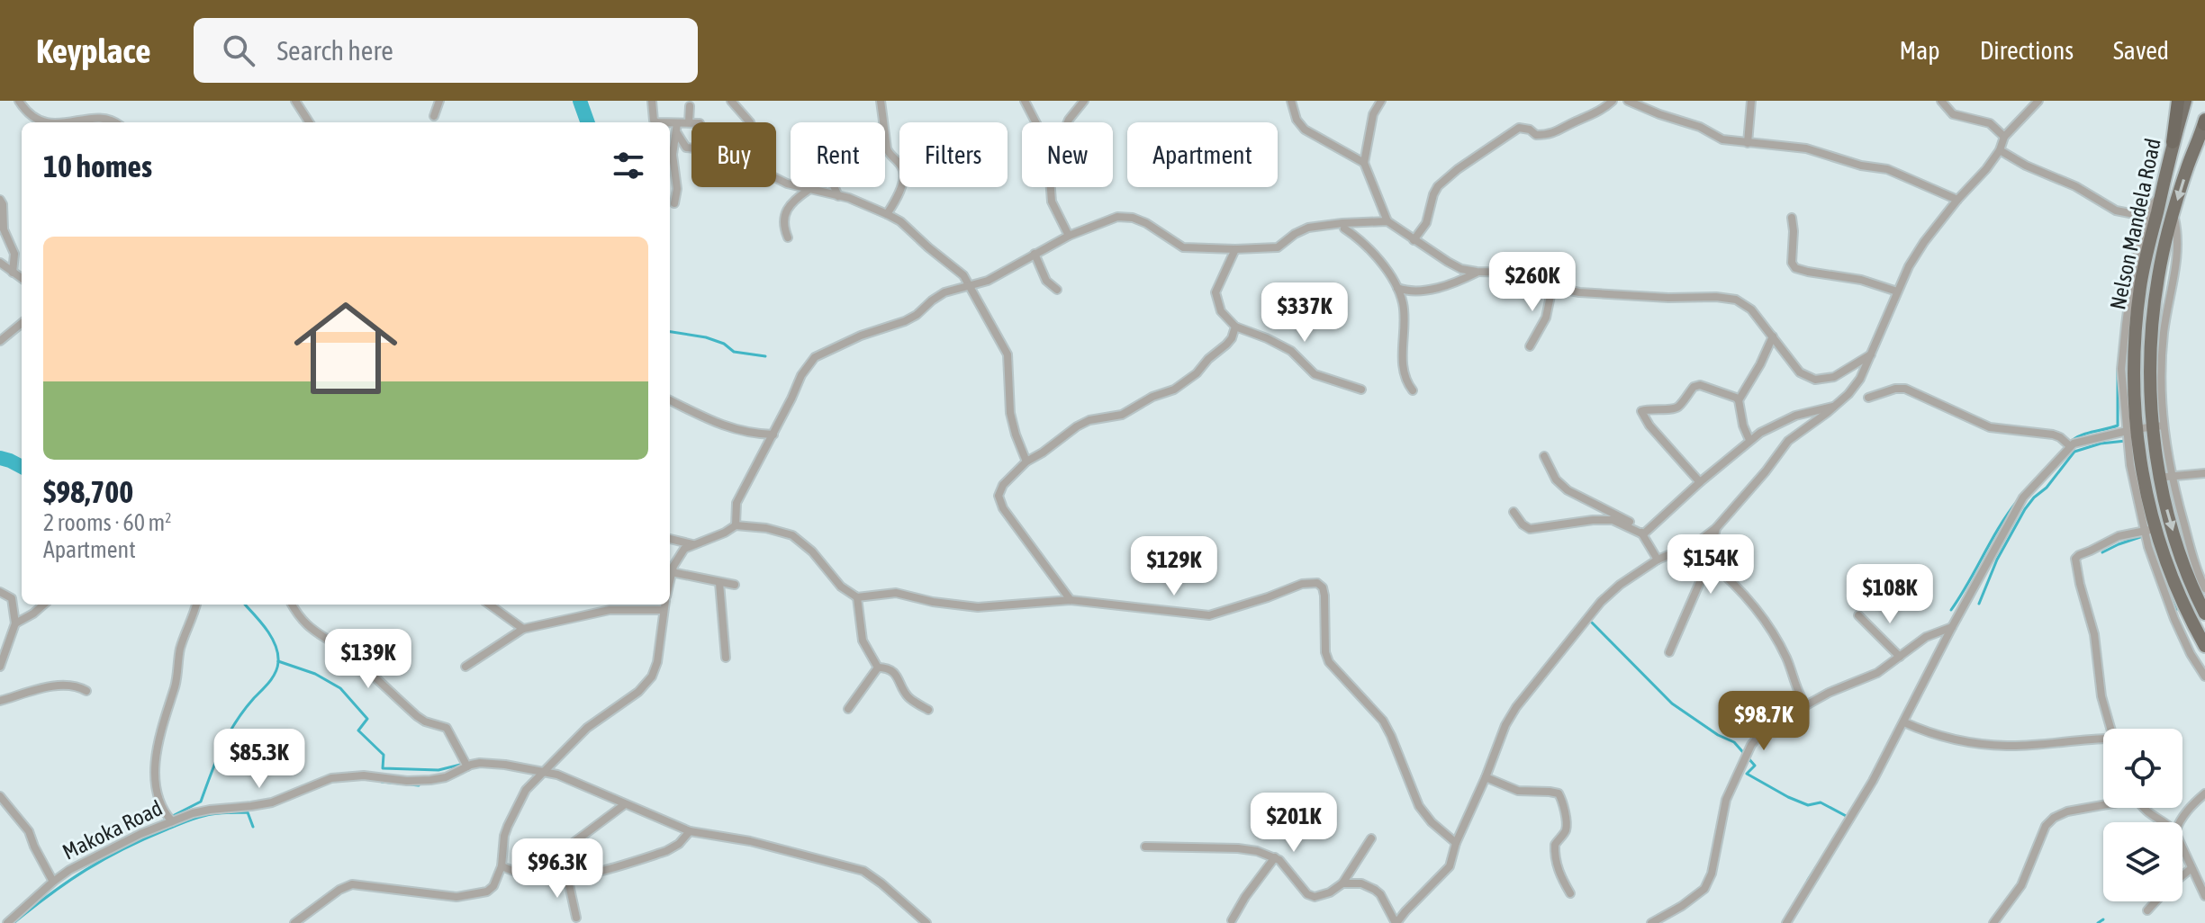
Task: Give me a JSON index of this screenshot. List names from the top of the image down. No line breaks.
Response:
{"streets":{"main road":["Nelson Mandela Road"],"street":["Makoka Road"]},"page":{"header":"Keyplace","search":"Search here","nav":["Map","Directions","Saved"],"chip":["Buy","Rent","Filters","New","Apartment"],"heading":"10 homes","list":[{"name":"$98,700","note":"2 rooms · 60 m² · Apartment"}],"price":["$260K","$337K","$154K","$129K","$108K","$139K","$98.7K","$85.3K","$201K","$96.3K"]}}
